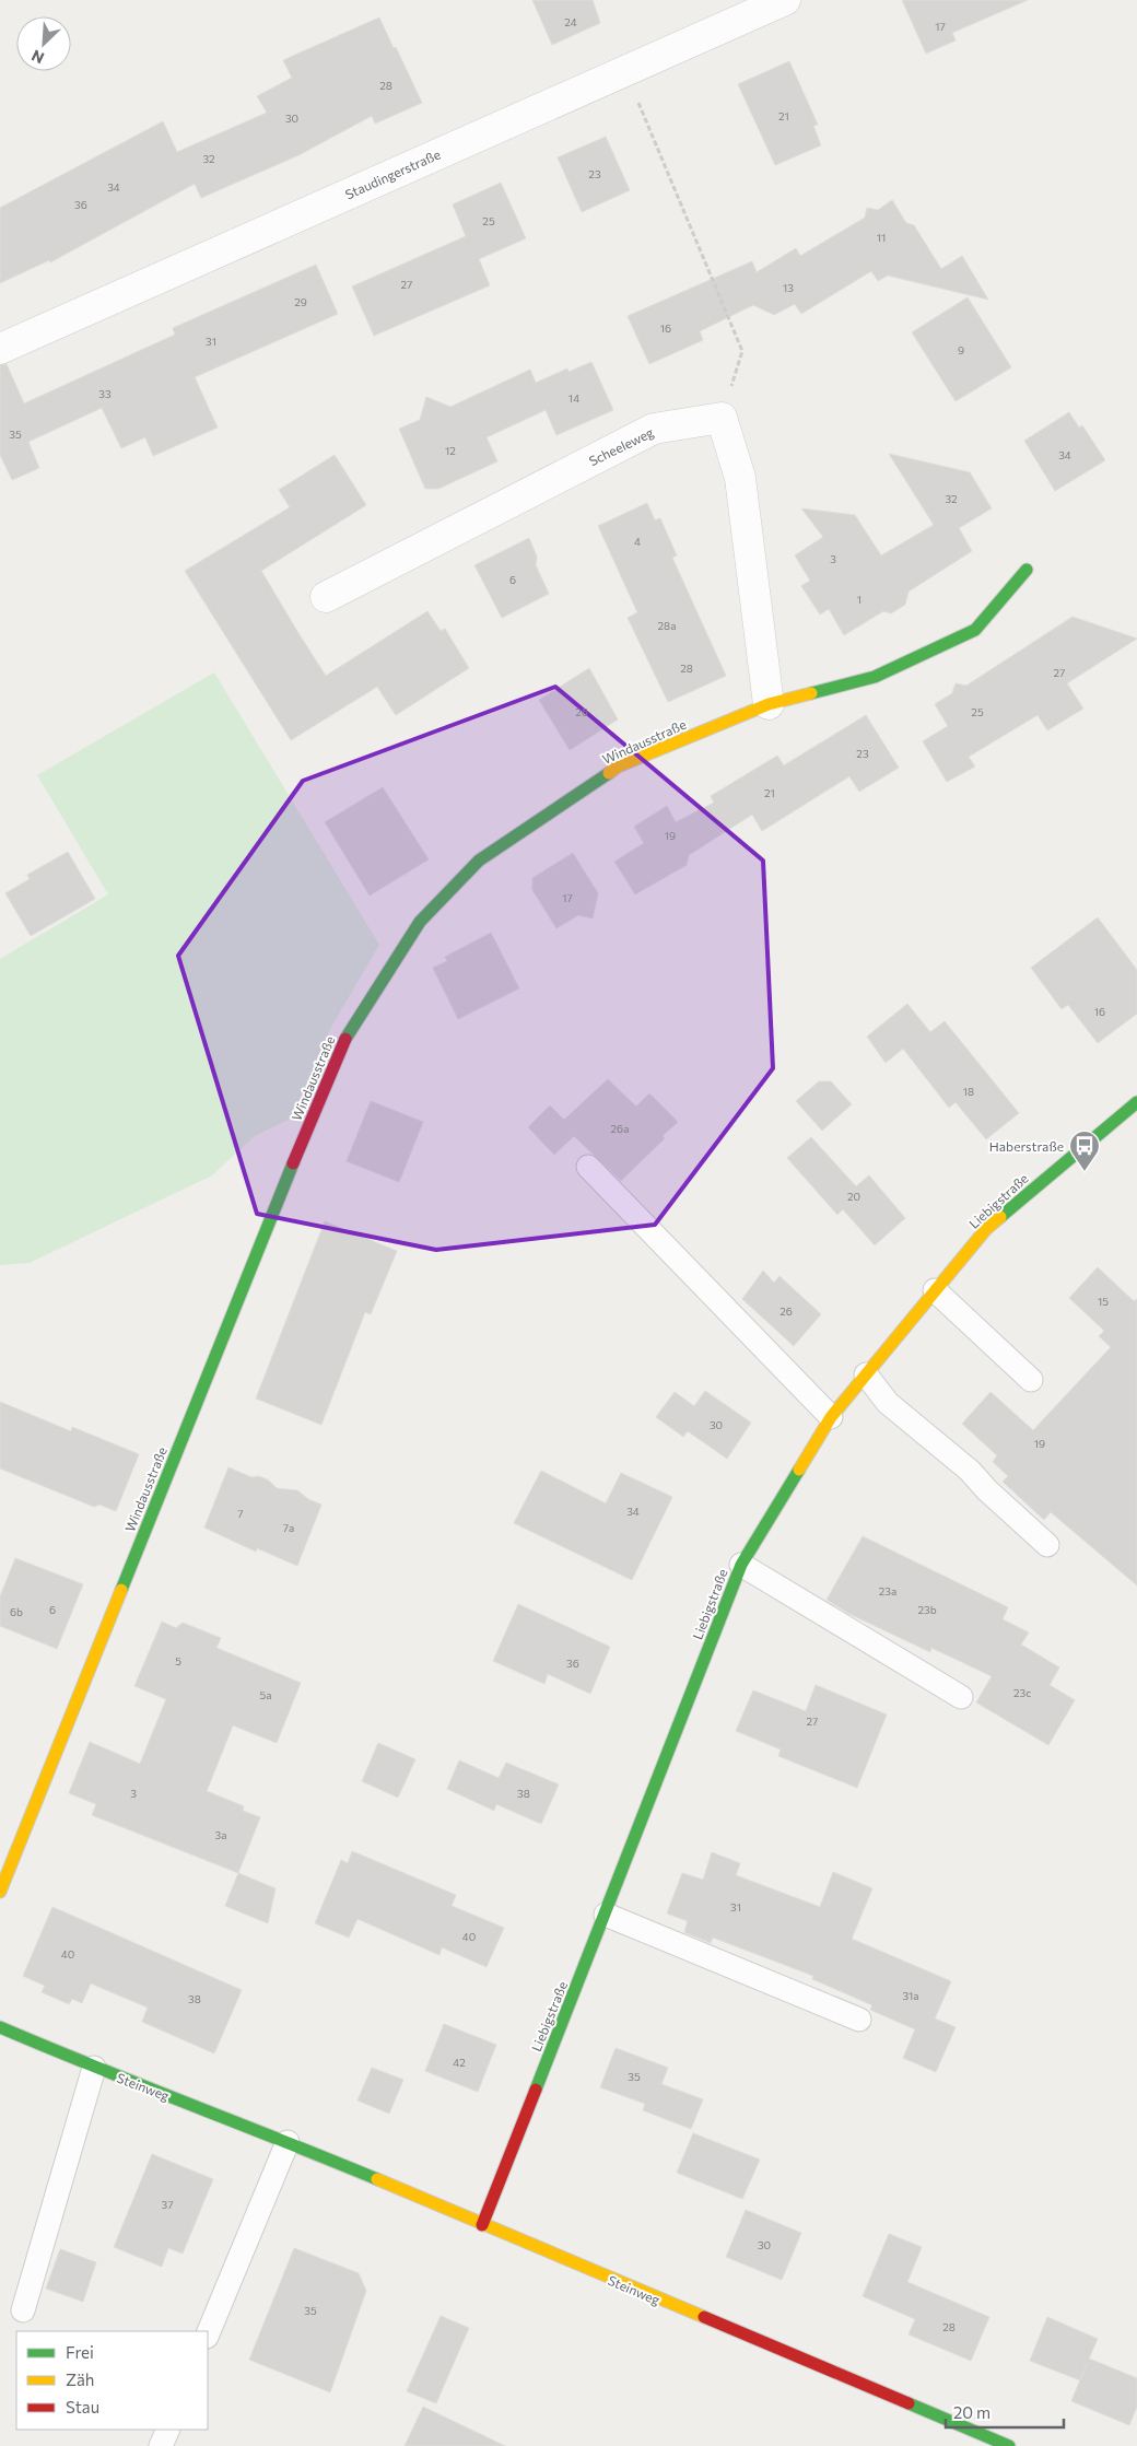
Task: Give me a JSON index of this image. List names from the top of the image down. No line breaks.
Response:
{"streets":{"street":["Staudingerstraße","Scheeleweg","Windausstraße","Liebigstraße","Steinweg"]},"crossings":[["Liebigstraße","Steinweg"]],"places":{"bus stop":["Haberstraße"]},"house_numbers":["24","17","28","21","30","32","23","34","36","25","11","27","13","29","16","31","9","33","14","35","12","34","32","4","3","6","1","28a","28","27","26","25","23","21","19","17","16","18","26a","20","15","26","30","19","34","7","7a","23a","6","23b","6b","5","36","23c","5a","27","3","38","3a","31","40","40","31a","38","42","35","37","30","35","28"],"legend":["Frei","Zäh","Stau"],"scale_bar":"20 m","north":"bottom left"}
